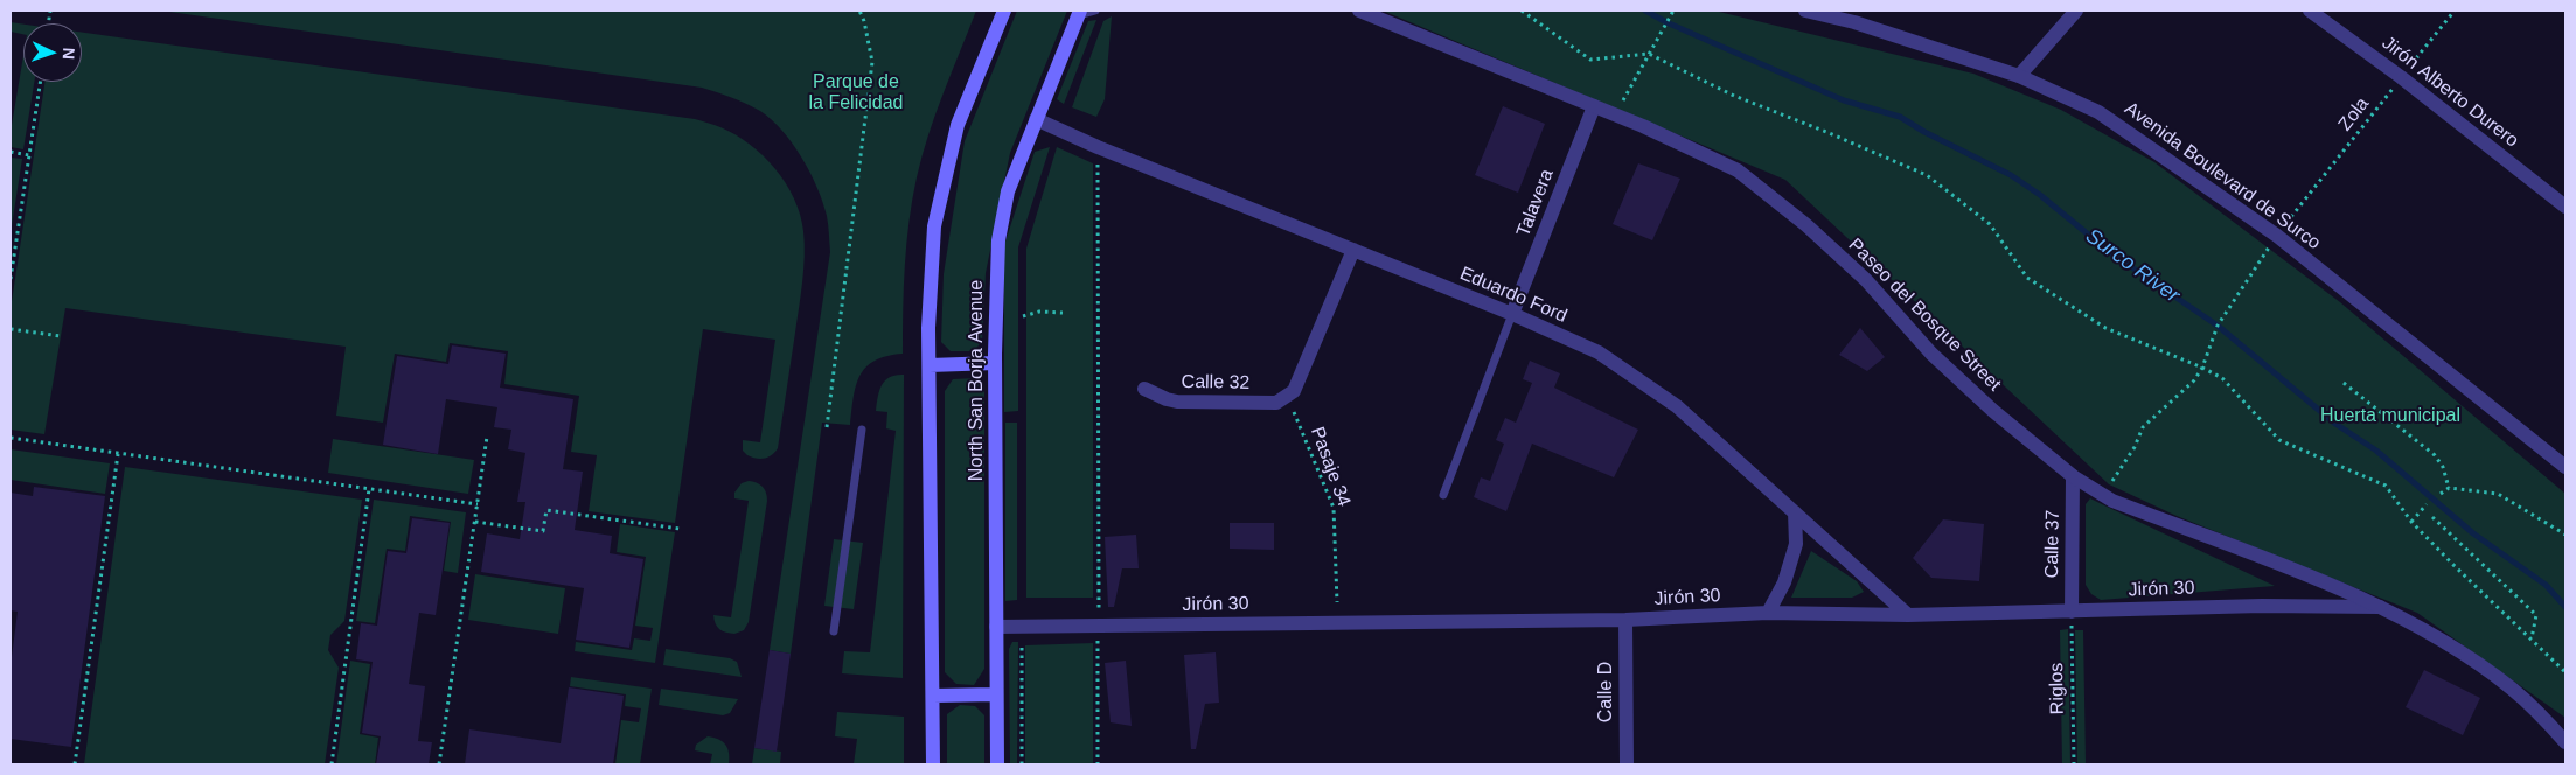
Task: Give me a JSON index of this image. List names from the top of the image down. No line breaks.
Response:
{"streets":{"main road":["North San Borja Avenue"],"street":["Jirón Alberto Durero","Avenida Boulevard de Surco","Talavera","Eduardo Ford","Paseo del Bosque Street","Calle 32","Calle 37","Jirón 30","Calle D"],"path":["Zola","Pasaje 34","Riglos"]},"crossings":[["Jirón Alberto Durero","Zola"],["Zola","Avenida Boulevard de Surco"],["Talavera","Eduardo Ford"],["Talavera","Paseo del Bosque Street"],["Eduardo Ford","North San Borja Avenue"],["Eduardo Ford","Calle 32"],["Eduardo Ford","Jirón 30"],["Paseo del Bosque Street","Calle 37"],["Paseo del Bosque Street","Jirón 30"],["North San Borja Avenue","Jirón 30"],["Calle 37","Jirón 30"],["Calle 37","Riglos"],["Jirón 30","Riglos"],["Jirón 30","Calle D"]],"water":["Surco River"],"parks":["Parque de la Felicidad","Huerta municipal"],"north":"right"}
